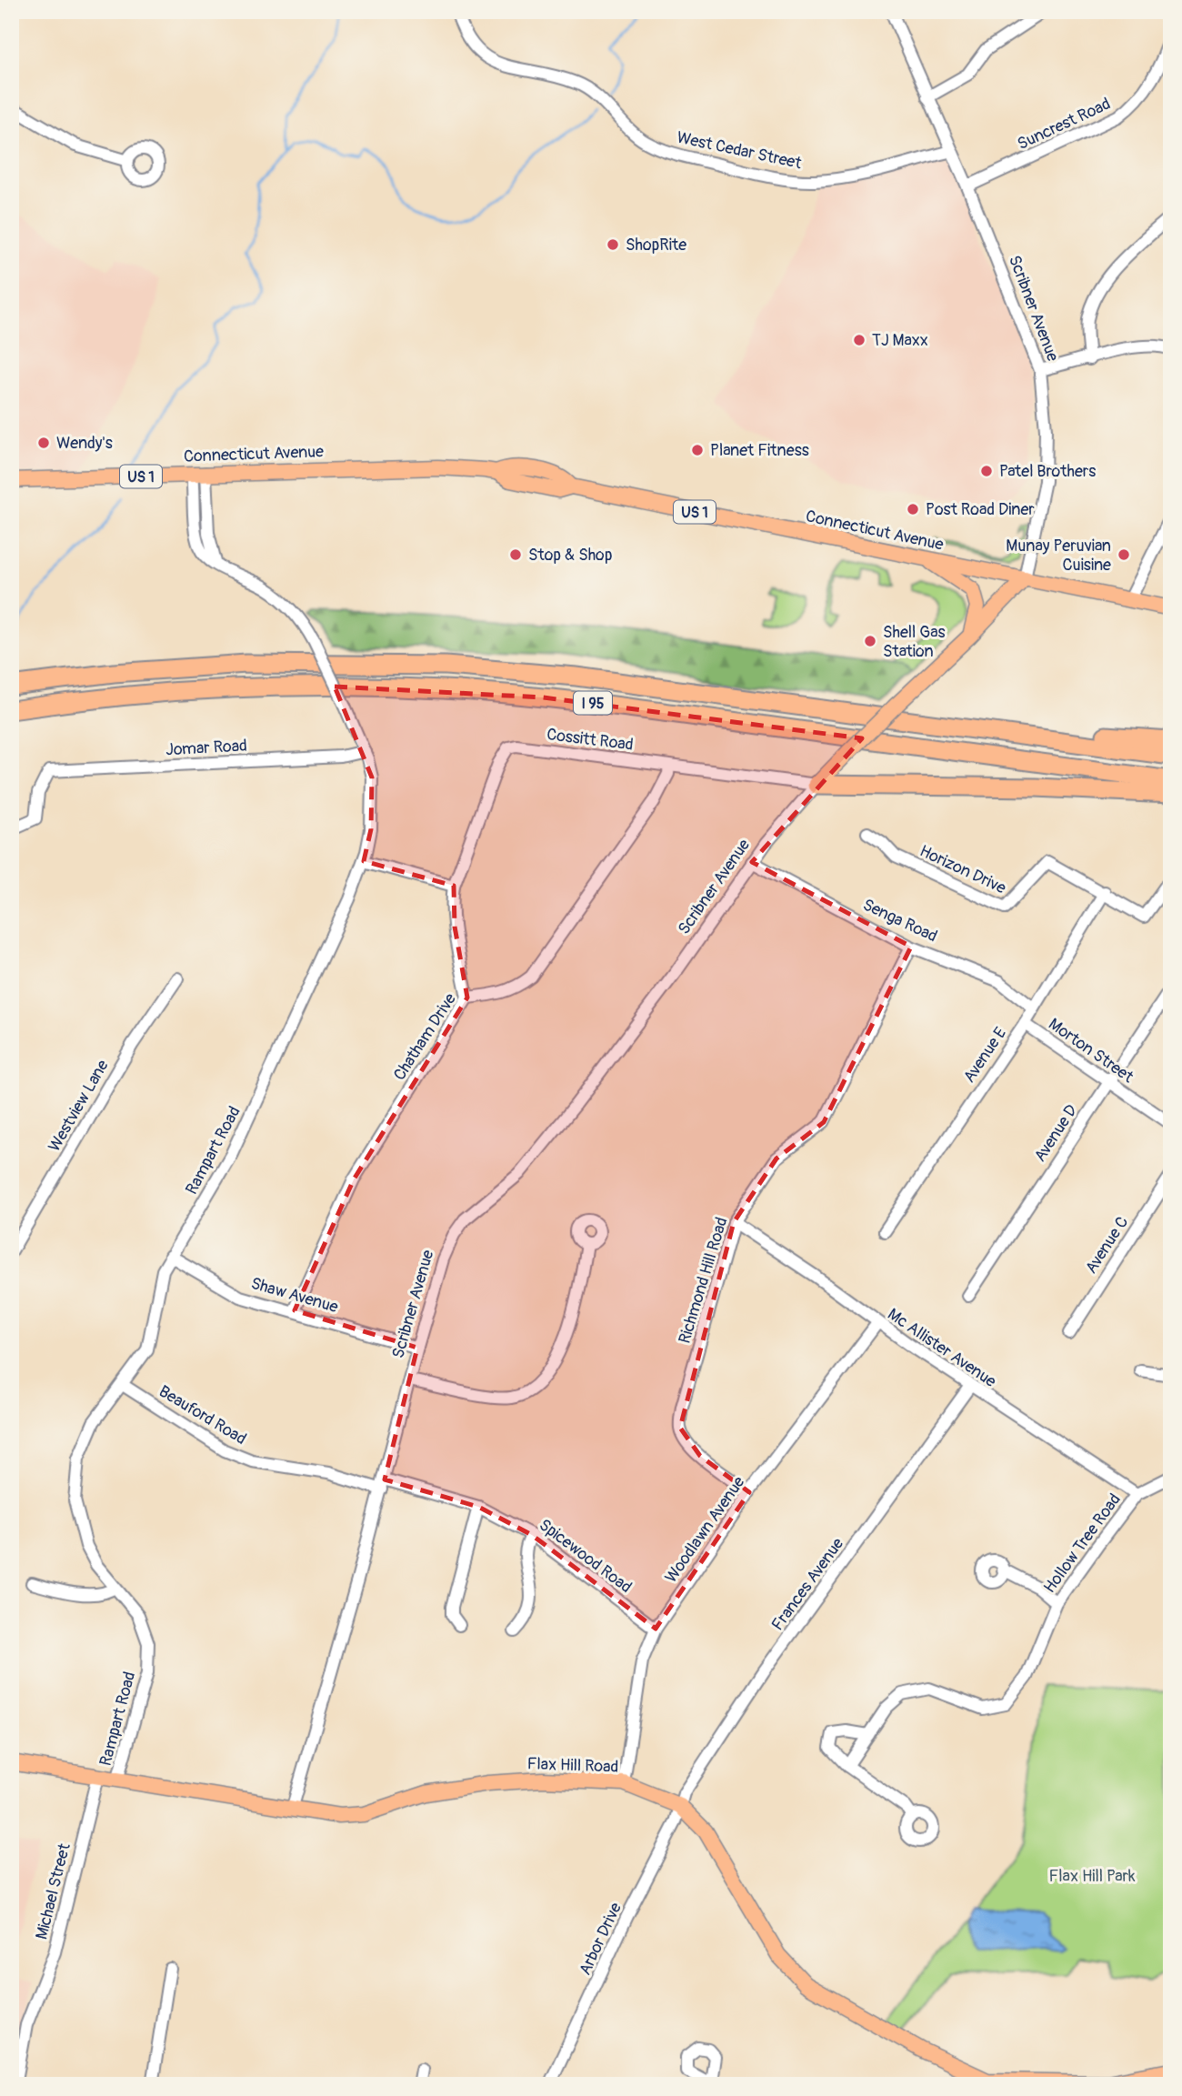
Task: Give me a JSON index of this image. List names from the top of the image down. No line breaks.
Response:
{"streets":{"highway":["I 95"],"main road":["Scribner Avenue","Connecticut Avenue","US 1","Flax Hill Road"],"street":["Suncrest Road","West Cedar Street","Cossitt Road","Jomar Road","Horizon Drive","Senga Road","Chatham Drive","Morton Street","Avenue E","Westview Lane","Avenue D","Rampart Road","Avenue C","Richmond Hill Road","Shaw Avenue","Mc Allister Avenue","Beauford Road","Woodlawn Avenue","Hollow Tree Road","Spicewood Road","Frances Avenue","Michael Street","Arbor Drive"]},"crossings":[["Suncrest Road","Scribner Avenue"],["West Cedar Street","Scribner Avenue"],["Scribner Avenue","Connecticut Avenue"],["Scribner Avenue","Cossitt Road"],["Scribner Avenue","Senga Road"],["Scribner Avenue","Shaw Avenue"],["Scribner Avenue","Beauford Road"],["Scribner Avenue","Spicewood Road"],["Scribner Avenue","Flax Hill Road"],["Connecticut Avenue","Rampart Road"],["Cossitt Road","Chatham Drive"],["Jomar Road","Rampart Road"],["Horizon Drive","Avenue E"],["Senga Road","Avenue E"],["Senga Road","Richmond Hill Road"],["Chatham Drive","Shaw Avenue"],["Morton Street","Avenue E"],["Morton Street","Avenue D"],["Rampart Road","Shaw Avenue"],["Rampart Road","Beauford Road"],["Rampart Road","Flax Hill Road"],["Richmond Hill Road","Mc Allister Avenue"],["Richmond Hill Road","Woodlawn Avenue"],["Mc Allister Avenue","Woodlawn Avenue"],["Mc Allister Avenue","Hollow Tree Road"],["Mc Allister Avenue","Frances Avenue"],["Beauford Road","Spicewood Road"],["Woodlawn Avenue","Spicewood Road"],["Woodlawn Avenue","Flax Hill Road"],["Frances Avenue","Flax Hill Road"],["Frances Avenue","Arbor Drive"],["Flax Hill Road","Michael Street"],["Flax Hill Road","Arbor Drive"]],"parks":["Flax Hill Park"],"places":["ShopRite","TJ Maxx","Wendy's","Planet Fitness","Patel Brothers","Post Road Diner","Stop & Shop","Munay Peruvian Cuisine","Shell Gas Station"]}
